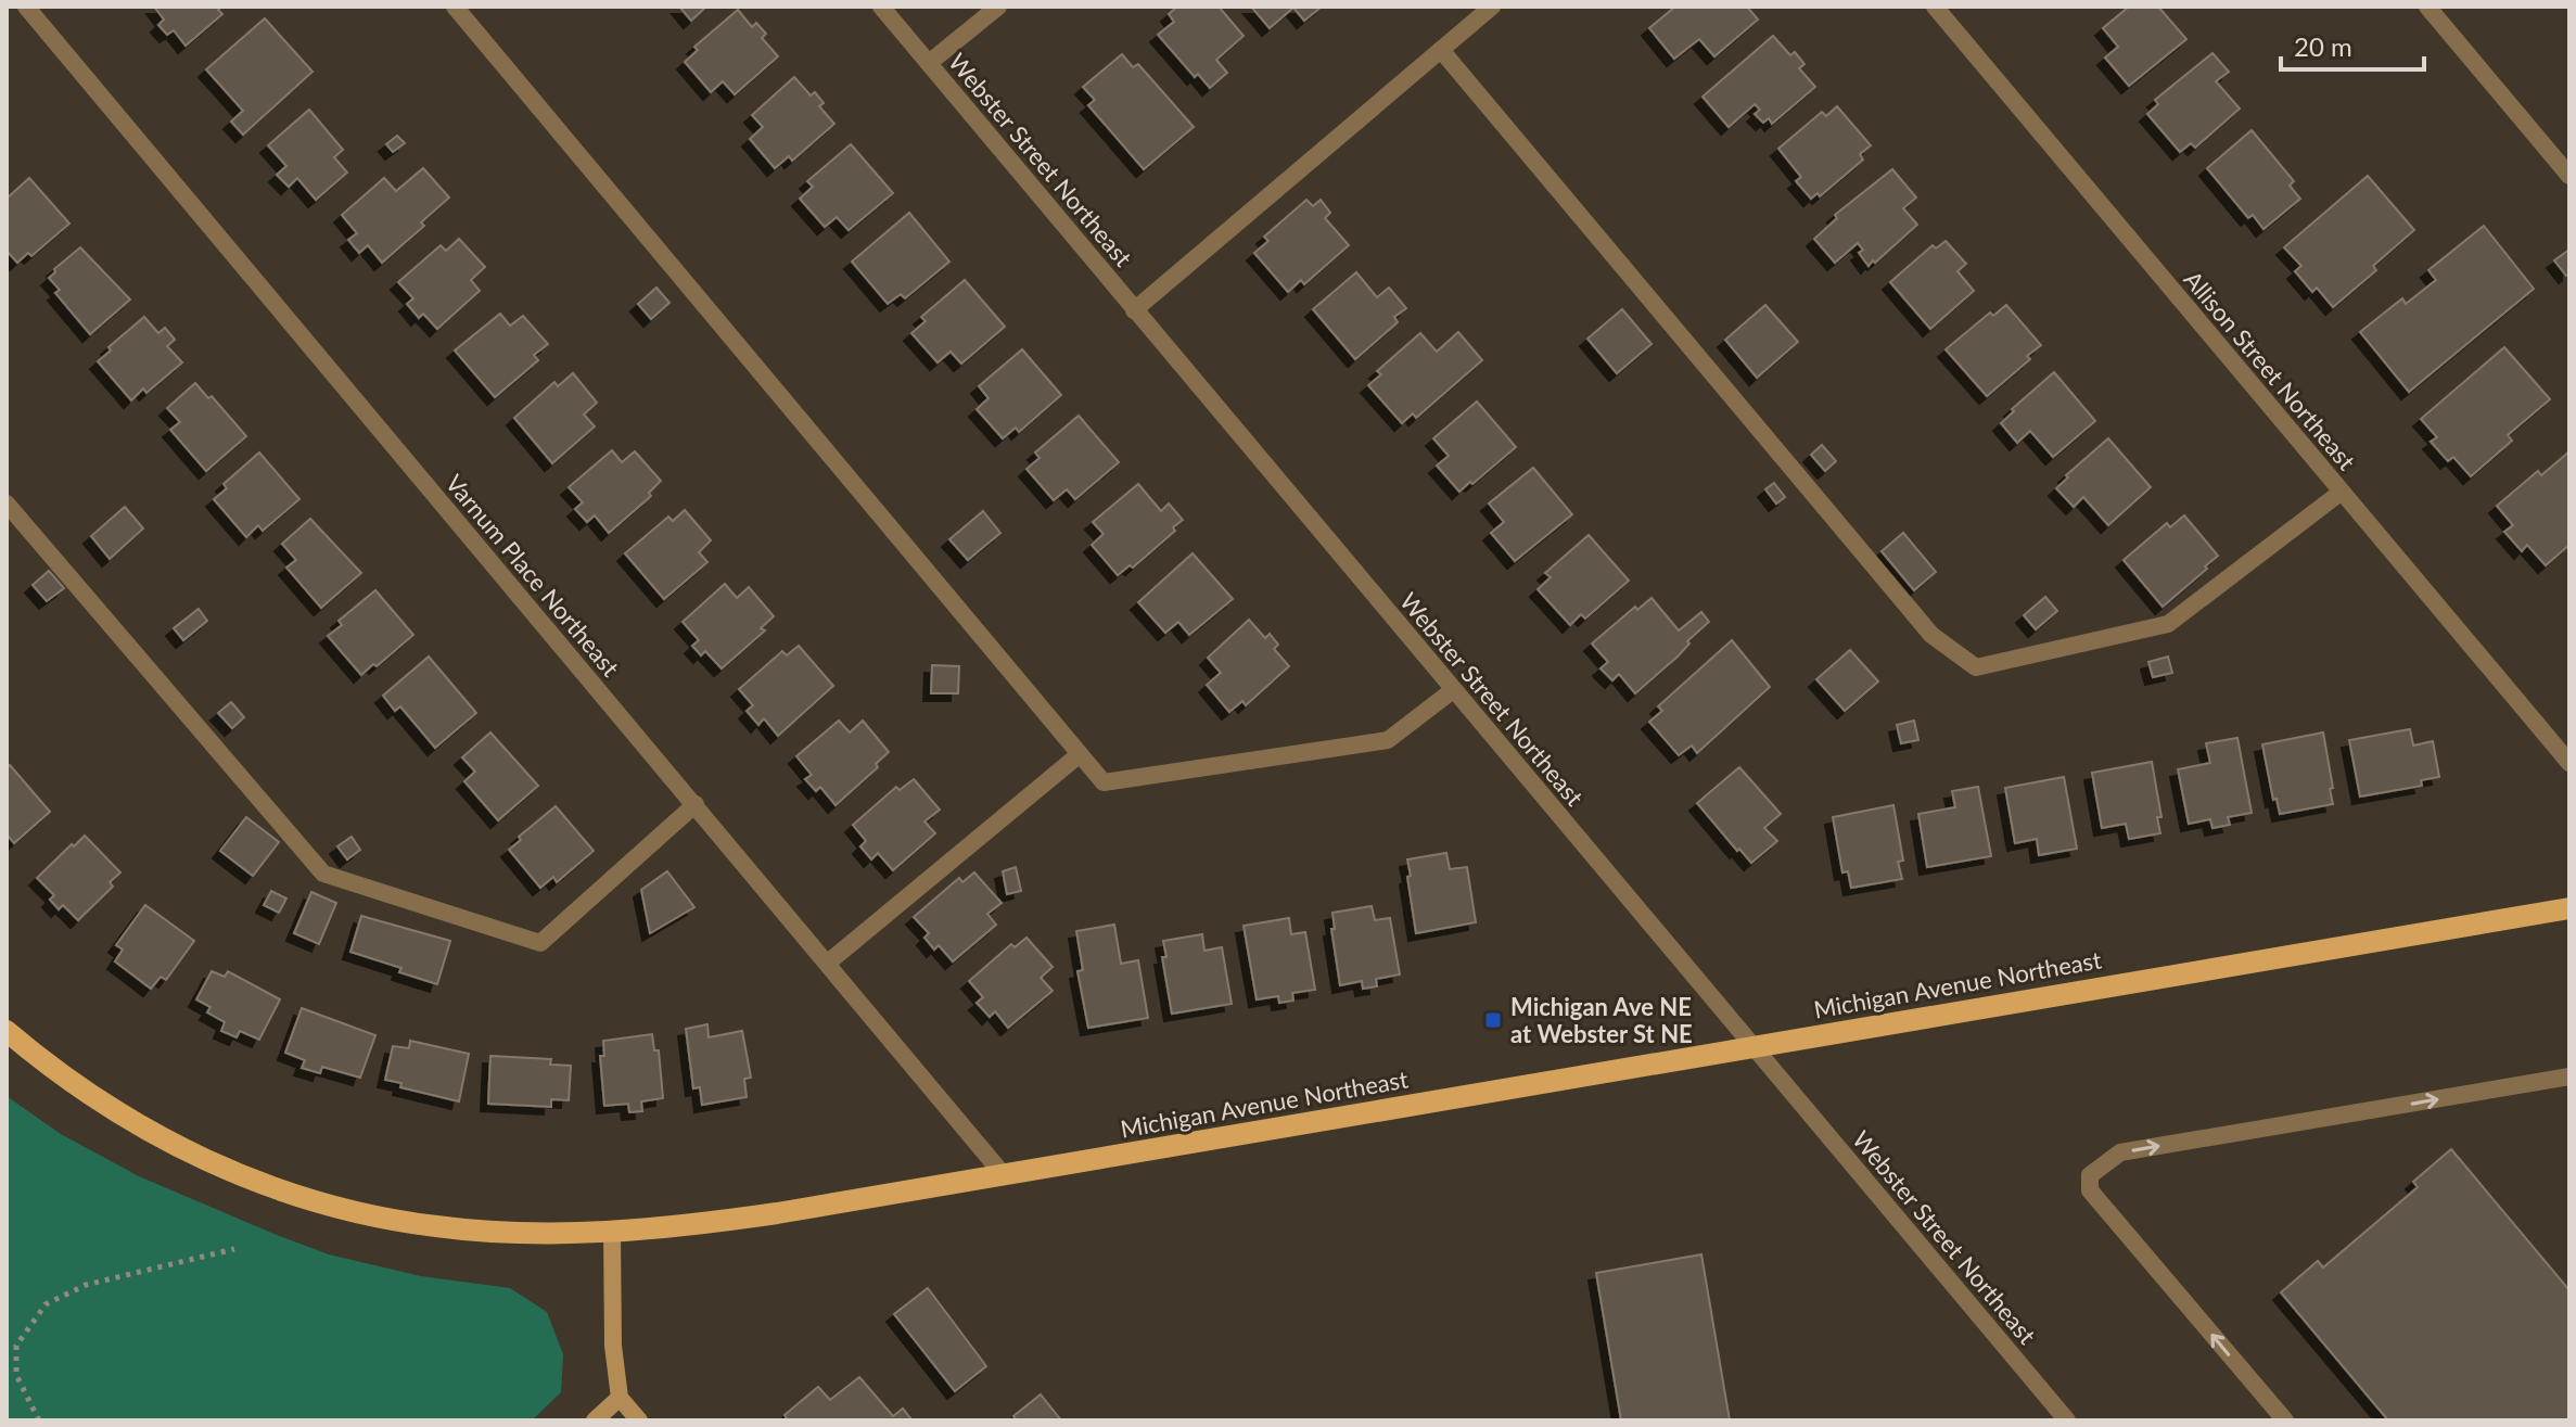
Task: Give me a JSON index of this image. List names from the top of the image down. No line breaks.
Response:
{"streets":{"main road":["Michigan Avenue Northeast"],"street":["Webster Street Northeast","Allison Street Northeast","Varnum Place Northeast"]},"crossings":[["Webster Street Northeast","Michigan Avenue Northeast"],["Varnum Place Northeast","Michigan Avenue Northeast"]],"places":{"transit":["Michigan Ave NE at Webster St NE"]},"scale_bar":"20 m"}
